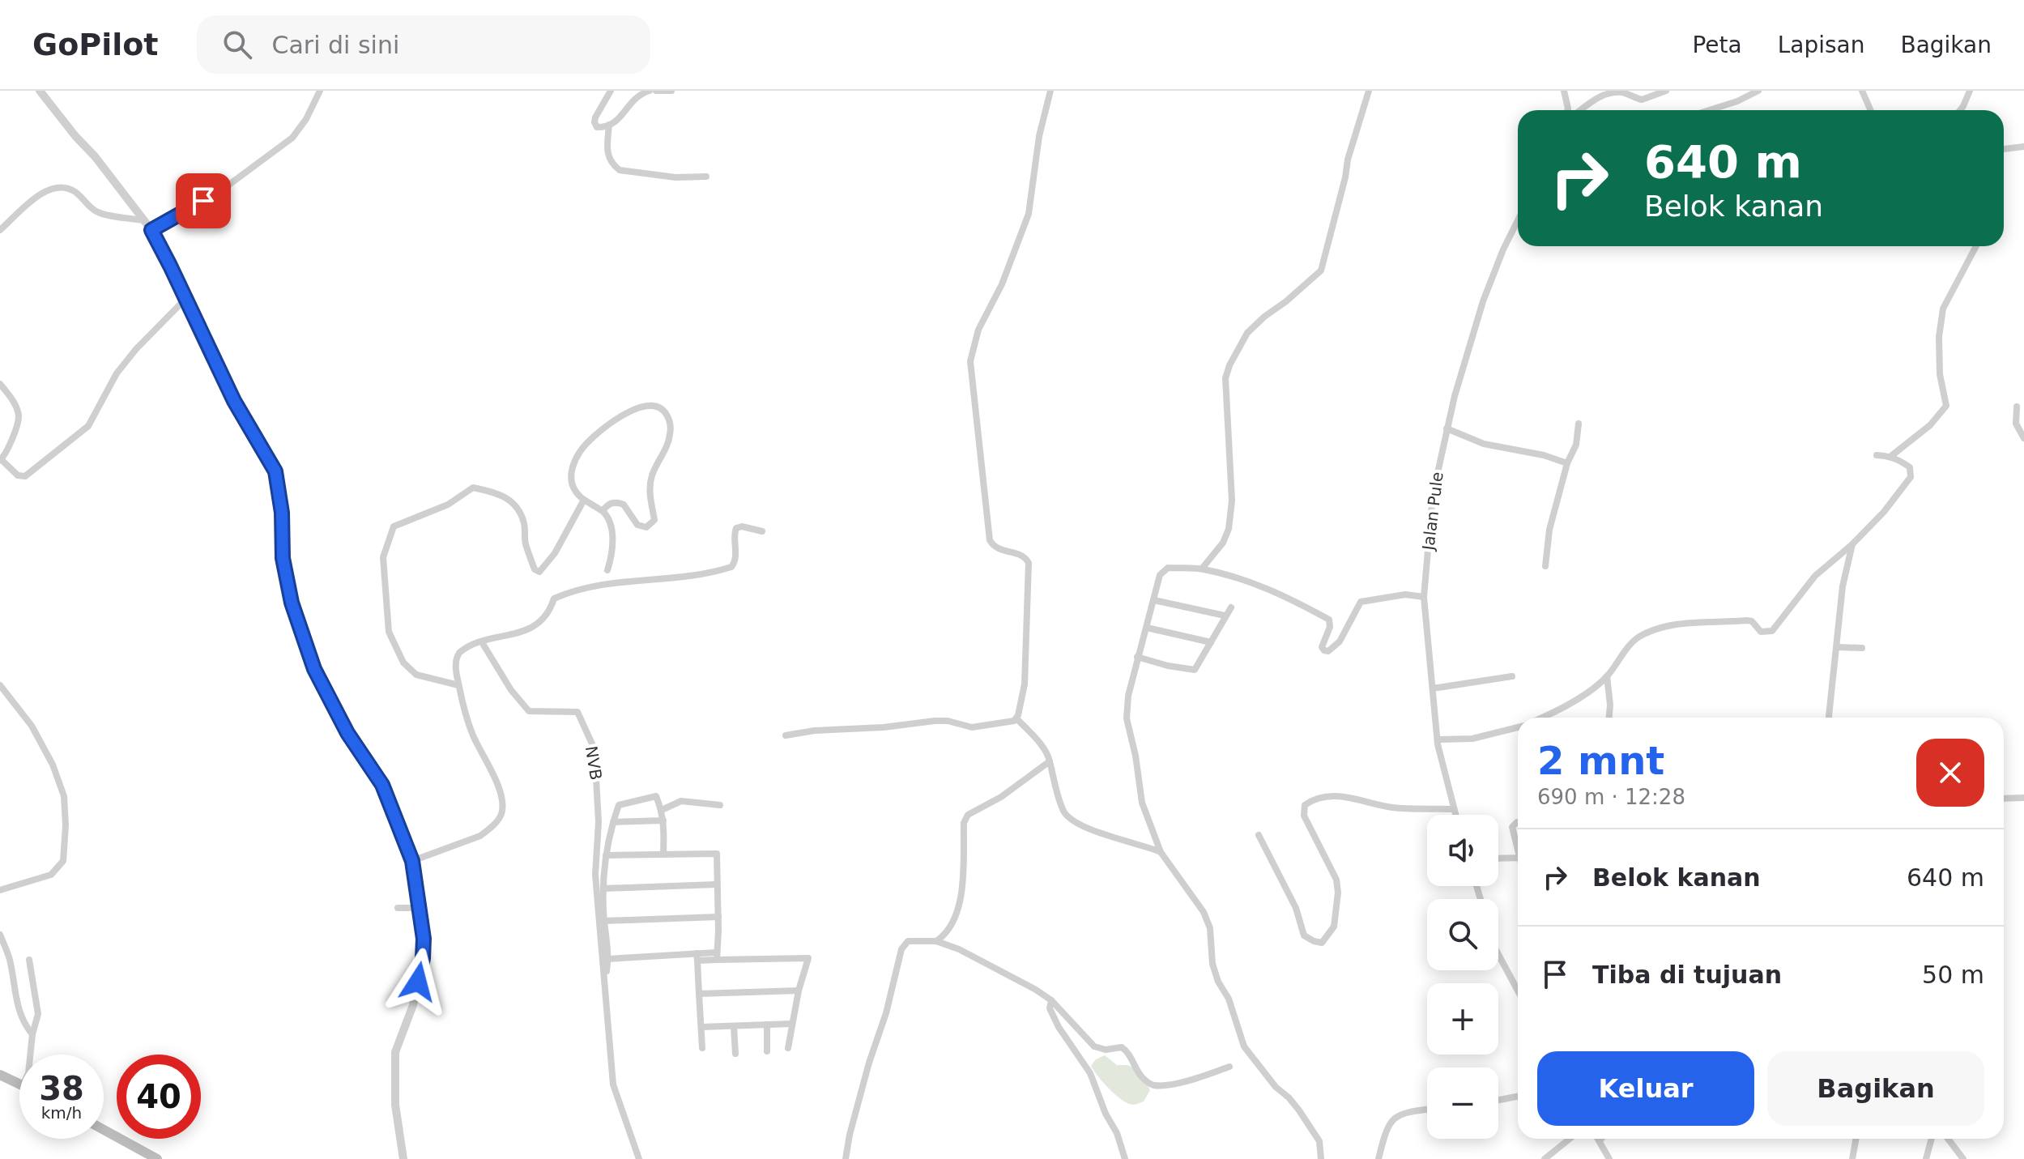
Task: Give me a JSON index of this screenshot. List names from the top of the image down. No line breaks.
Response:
{"streets":{"street":["Jalan Pule","NVB"]},"page":{"header":"GoPilot","search":"Cari di sini","nav":["Peta","Lapisan","Bagikan"],"turn":["640 m","Belok kanan"],"heading":["2 mnt","690 m · 12:28"],"map_buttons":["+","−"],"list":[{"name":"Belok kanan","value":"640 m"},{"name":"Tiba di tujuan","value":"50 m"}],"buttons":["Keluar","Bagikan"],"speed":"38 km/h","limit":"40"}}
